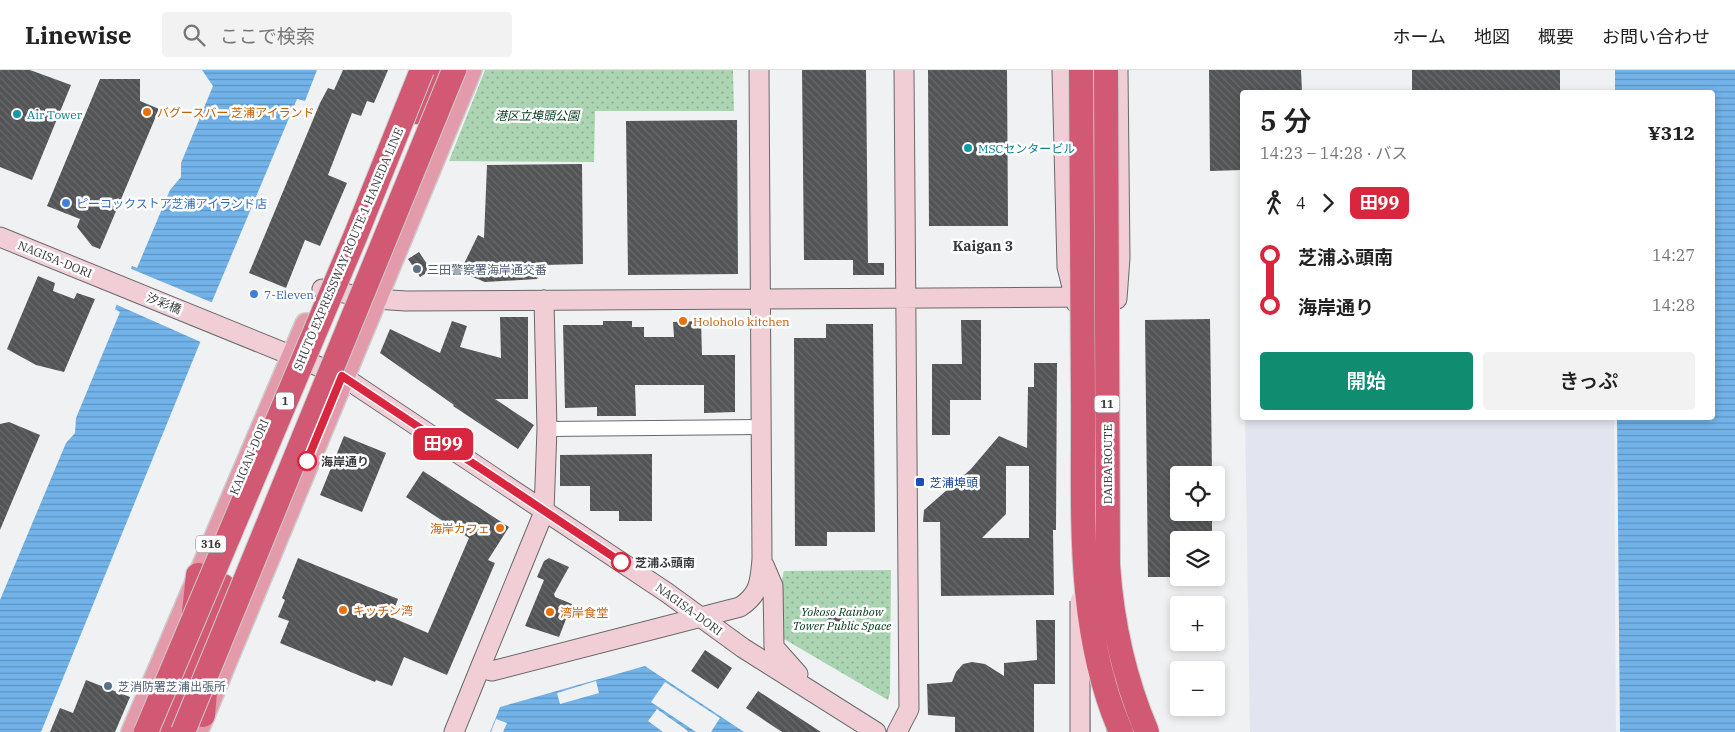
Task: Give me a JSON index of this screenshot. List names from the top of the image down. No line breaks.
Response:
{"streets":{"highway":["SHUTO EXPRESSWAY ROUTE 1 HANEDA LINE","1","11","DAIBA ROUTE"],"main road":["KAIGAN-DORI","316"],"street":["NAGISA-DORI","汐彩橋"]},"crossings":[["NAGISA-DORI","汐彩橋"],["NAGISA-DORI","KAIGAN-DORI"]],"districts":["Kaigan 3"],"parks":["港区立埠頭公園","Yokoso Rainbow Tower Public Space"],"places":{"other":["バグースバー 芝浦アイランド","Air Tower","MSCセンタービル","ピーコックストア芝浦アイランド店","三田警察署海岸通交番","7-Eleven","Holoholo kitchen","海岸通り","海岸カフェ","芝浦ふ頭南","キッチン湾","湾岸食堂","芝消防署芝浦出張所"],"transit":["芝浦埠頭"]},"lines":["bus line 田99"],"page":{"header":"Linewise","search":"ここで検索","nav":["ホーム","地図","概要","お問い合わせ"],"on_map":"田99","heading":["5 分","14:23 – 14:28 · バス","¥312"],"legs":["4","田99"],"list":[{"name":"芝浦ふ頭南","value":"14:27"},{"name":"海岸通り","value":"14:28"}],"buttons":["開始","きっぷ"],"map_buttons":["+","−"]}}
